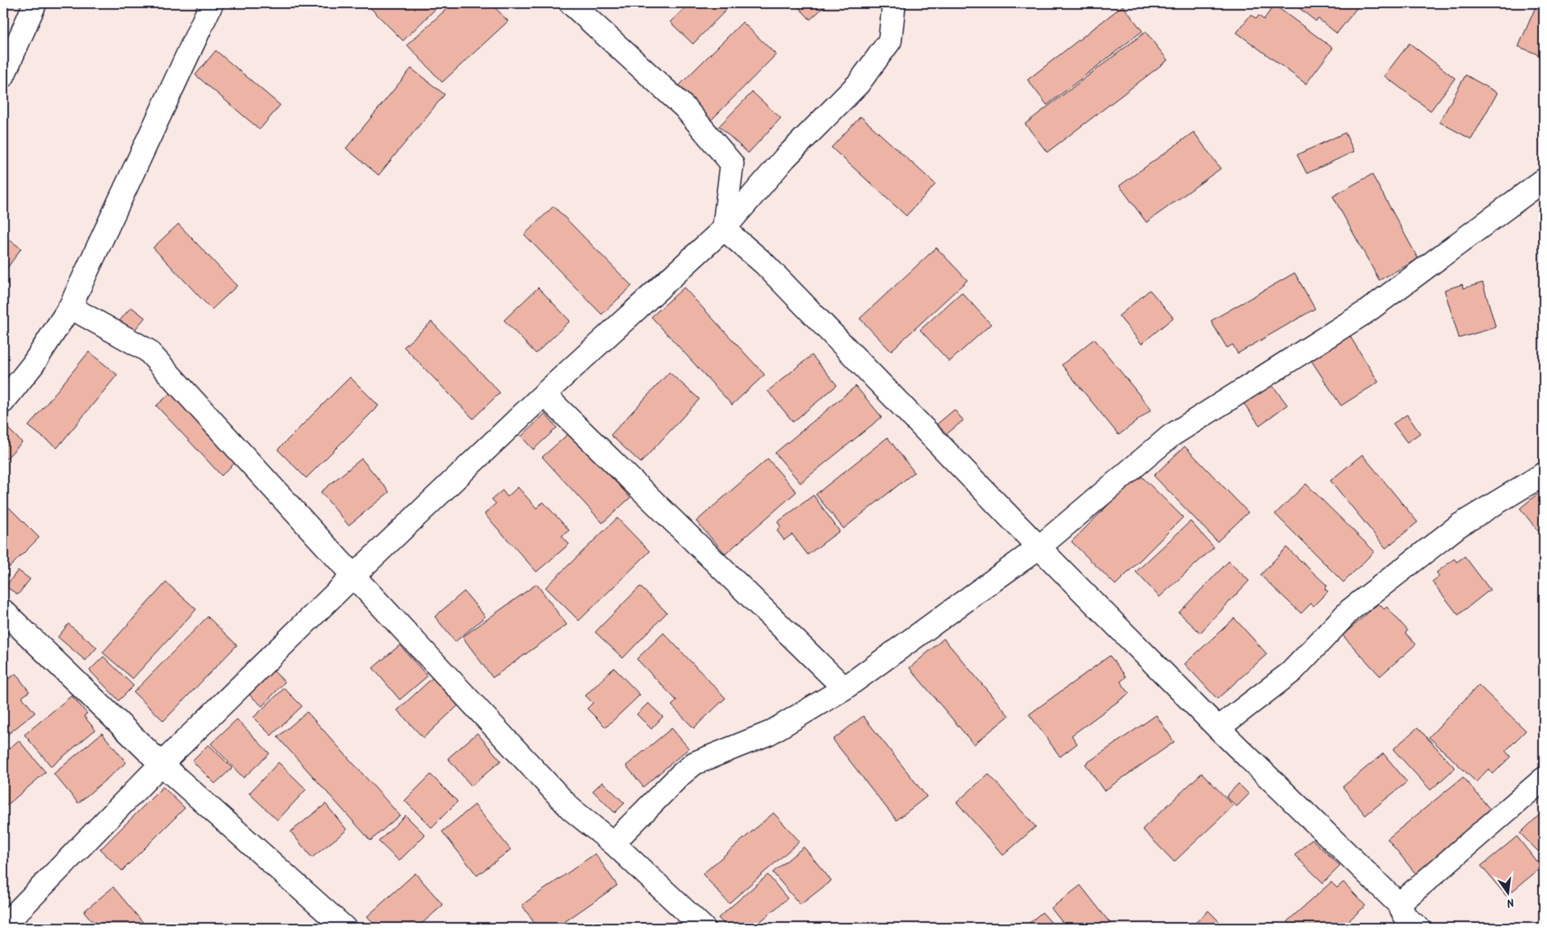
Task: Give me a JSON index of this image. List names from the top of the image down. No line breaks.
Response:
{"north":"bottom"}
